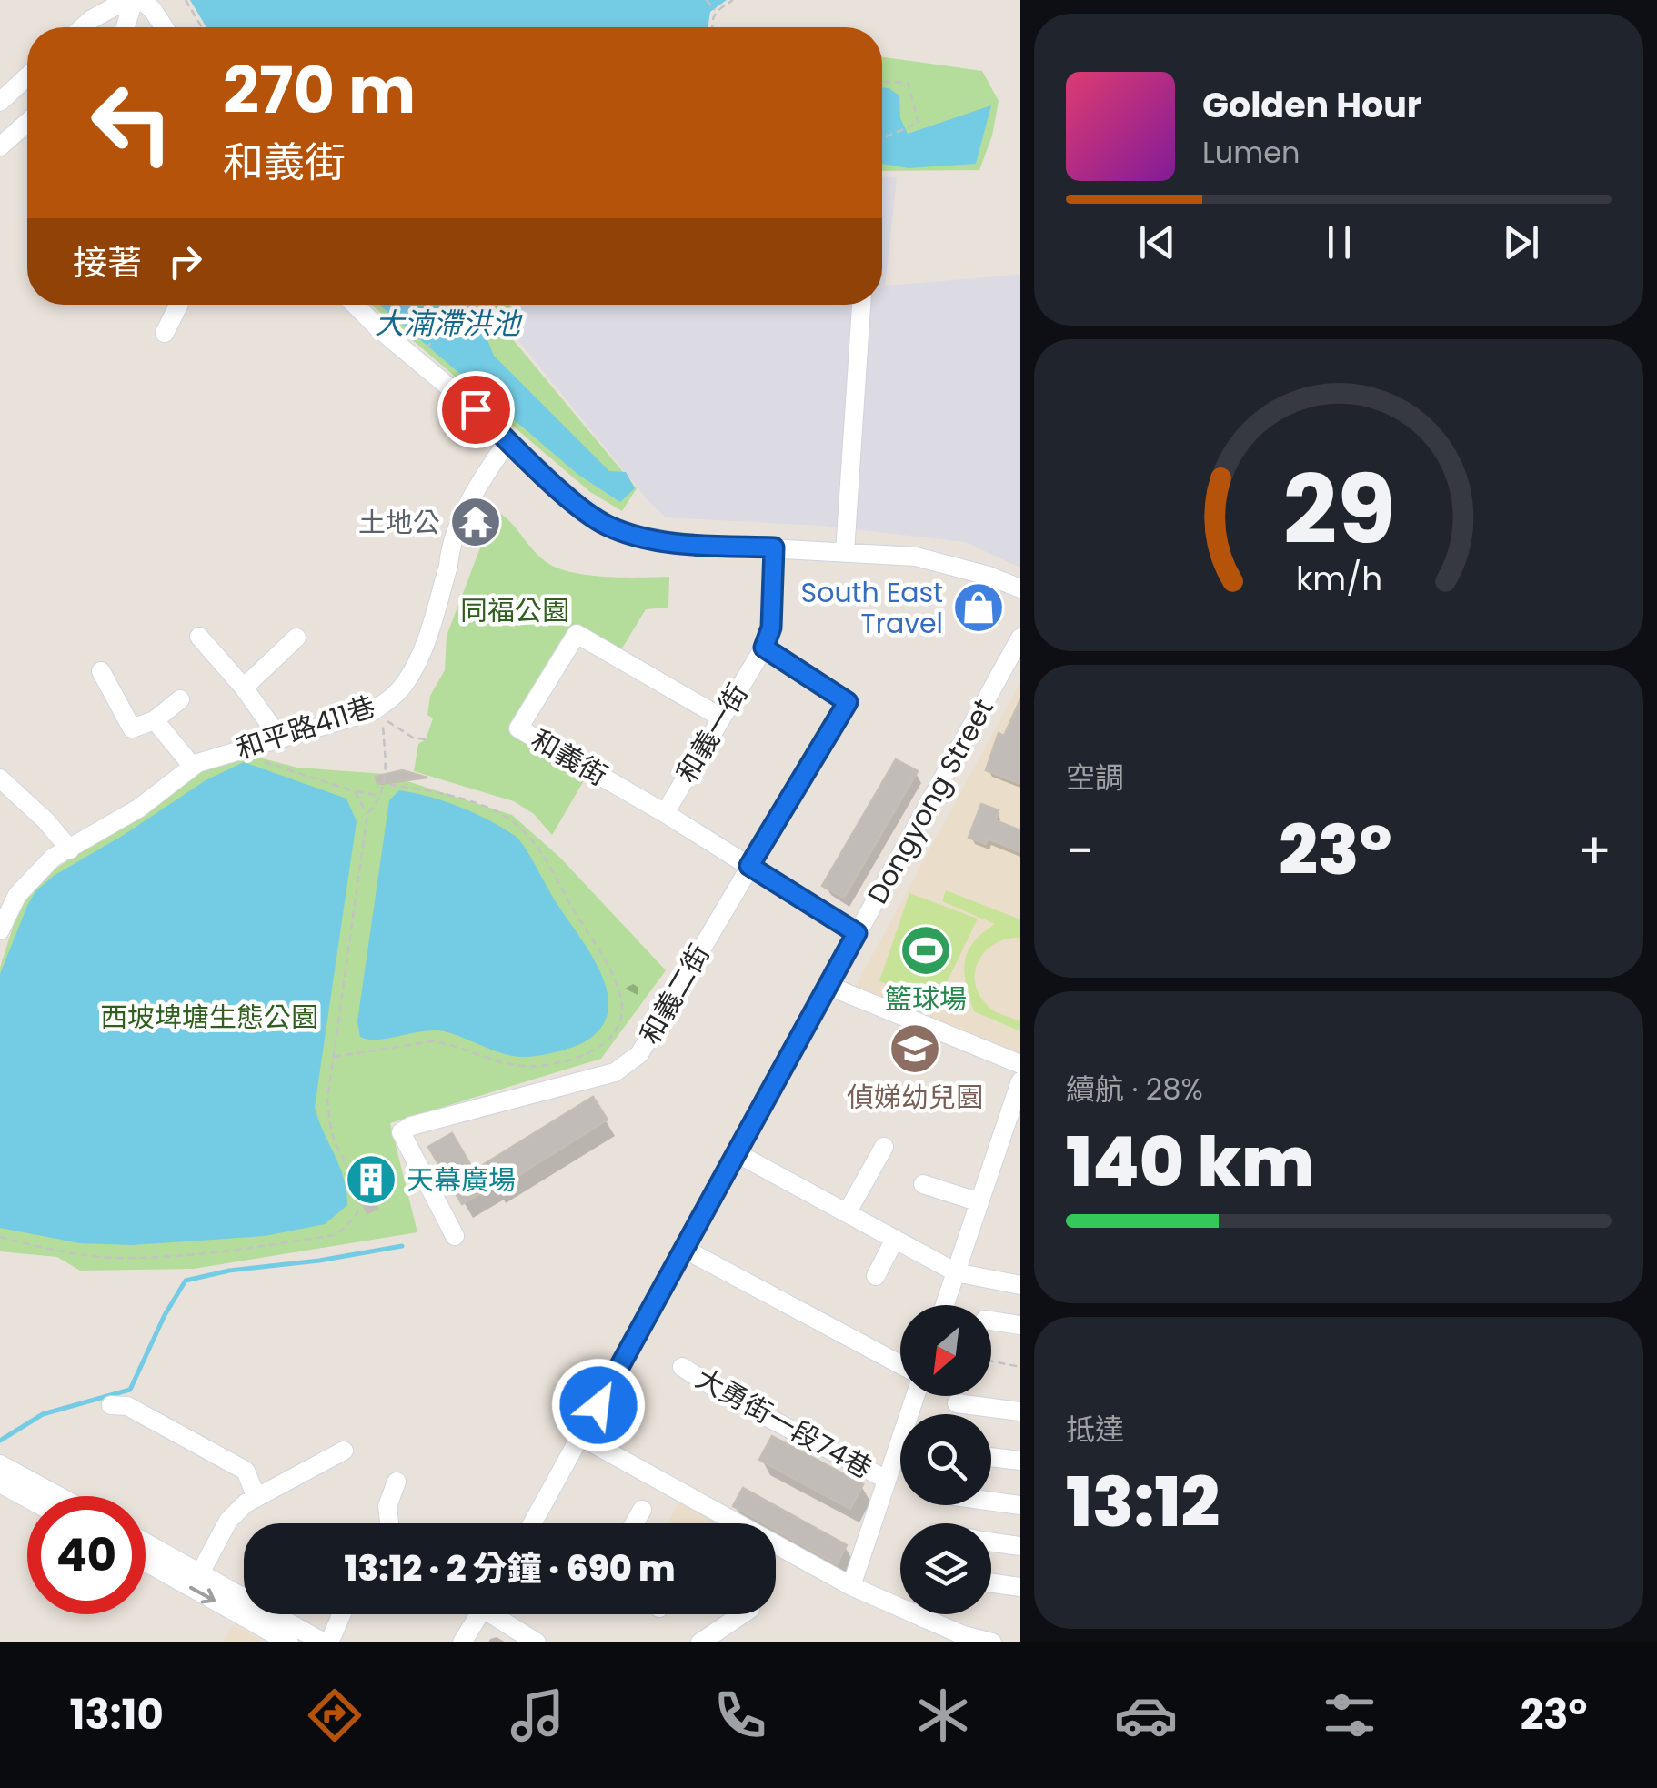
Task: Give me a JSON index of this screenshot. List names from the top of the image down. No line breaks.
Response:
{"streets":{"street":["和平路411巷","和義一街","和義街","Dongyong Street","和義二街","大勇街一段74巷"]},"crossings":[["和義一街","和義街"],["和義一街","和義二街"],["和義街","Dongyong Street"],["和義街","和義二街"]],"water":["大湳滯洪池"],"parks":["同福公園","西坡埤塘生態公園"],"places":{"temple":["土地公"],"shop":["South East Travel"],"sports":["籃球場"],"school or university":["偵娣幼兒園"],"building":["天幕廣場"]},"north":"bottom left","page":{"turn":["270 m","和義街"],"song":["Golden Hour","Lumen"],"then":"接著","tile":["空調",["續航 · 28%","140 km"],["抵達","13:12"]],"heat":["−","23°","+"],"limit":"40","trip":"13:12 · 2 分鐘 · 690 m","tabs":["13:10","23°"],"gauge":["29","km/h"]}}
